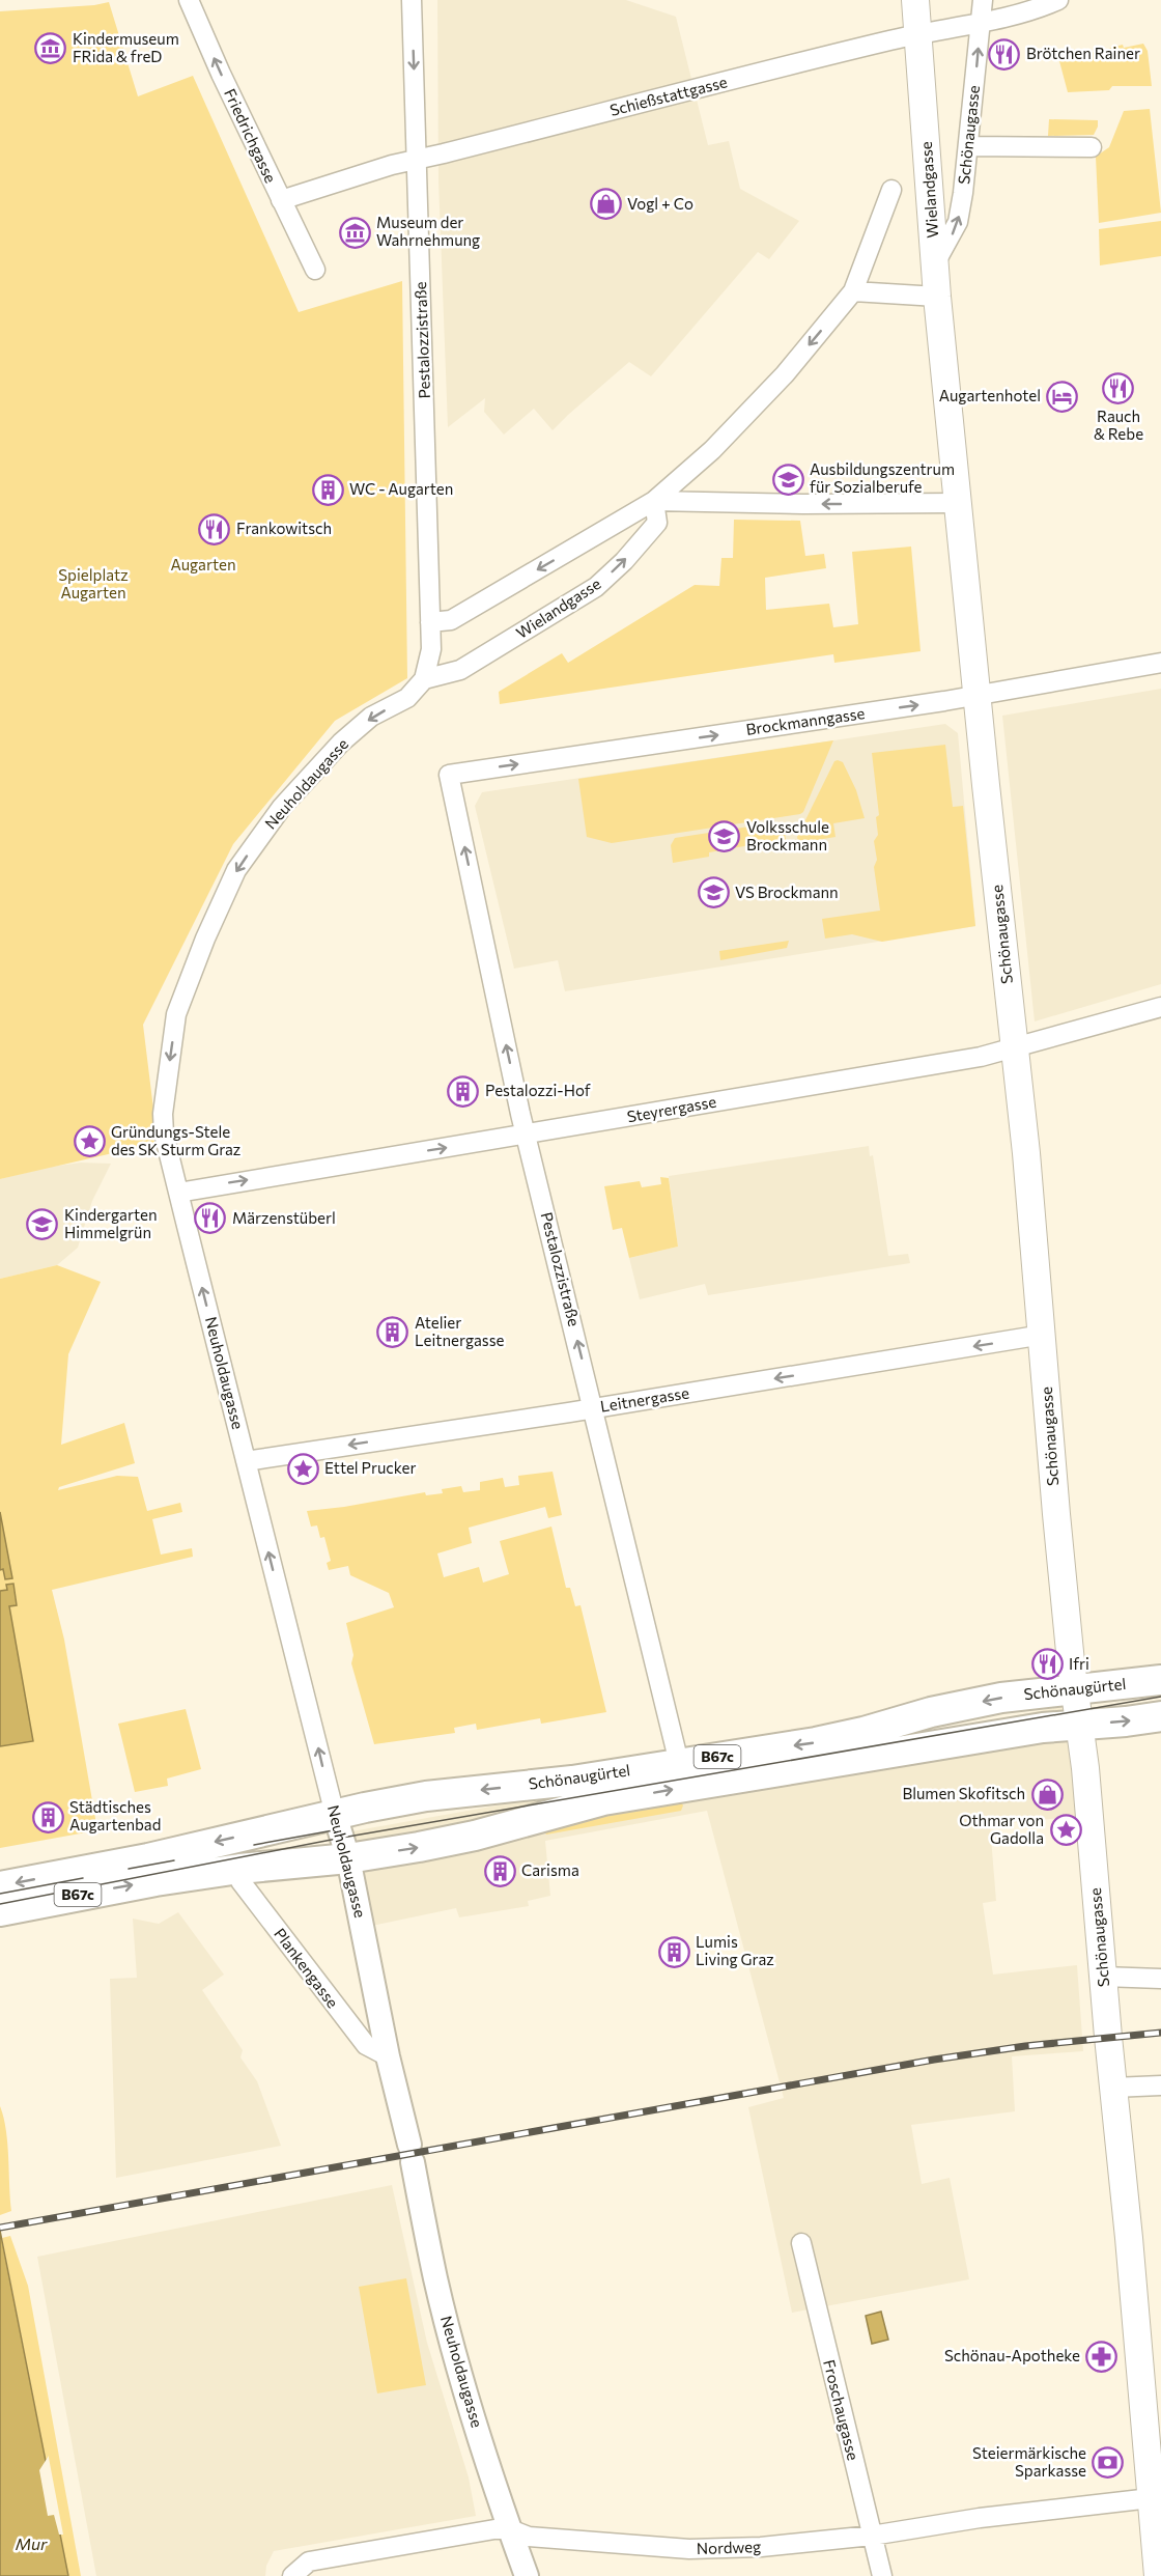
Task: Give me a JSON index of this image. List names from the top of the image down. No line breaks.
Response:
{"streets":{"main road":["Schönaugasse","Wielandgasse","Schönaugürtel","B67c"],"street":["Schießstattgasse","Friedrichgasse","Pestalozzistraße","Brockmanngasse","Neuholdaugasse","Steyrergasse","Leitnergasse","Plankengasse","Froschaugasse","Nordweg"]},"crossings":[["Schießstattgasse","Schönaugasse"],["Schießstattgasse","Friedrichgasse"],["Schießstattgasse","Wielandgasse"],["Schießstattgasse","Pestalozzistraße"],["Schönaugasse","Wielandgasse"],["Schönaugasse","Brockmanngasse"],["Schönaugasse","Steyrergasse"],["Schönaugasse","Leitnergasse"],["Schönaugasse","Schönaugürtel"],["Schönaugasse","Nordweg"],["Wielandgasse","Pestalozzistraße"],["Wielandgasse","Neuholdaugasse"],["Pestalozzistraße","Brockmanngasse"],["Pestalozzistraße","Neuholdaugasse"],["Pestalozzistraße","Steyrergasse"],["Pestalozzistraße","Leitnergasse"],["Pestalozzistraße","Schönaugürtel"],["Neuholdaugasse","Steyrergasse"],["Neuholdaugasse","Leitnergasse"],["Neuholdaugasse","Schönaugürtel"],["Neuholdaugasse","Plankengasse"],["Neuholdaugasse","Nordweg"],["Schönaugürtel","Plankengasse"],["Froschaugasse","Nordweg"]],"one_way":["Friedrichgasse","Wielandgasse","Brockmanngasse","Steyrergasse","Leitnergasse"],"water":["Mur"],"parks":["Augarten","Spielplatz Augarten"],"places":{"museum":["Kindermuseum FRida & freD","Museum der Wahrnehmung"],"restaurant":["Brötchen Rainer","Rauch & Rebe","Frankowitsch","Märzenstüberl","Ifri"],"shop":["Vogl + Co","Blumen Skofitsch"],"hotel":["Augartenhotel"],"school or university":["Ausbildungszentrum für Sozialberufe","Volksschule Brockmann","VS Brockmann","Kindergarten Himmelgrün"],"building":["WC - Augarten","Pestalozzi-Hof","Atelier Leitnergasse","Städtisches Augartenbad","Carisma","Lumis Living Graz"],"place":["Gründungs-Stele des SK Sturm Graz","Ettel Prucker","Othmar von Gadolla"],"pharmacy":["Schönau-Apotheke"],"bank":["Steiermärkische Sparkasse"]}}
